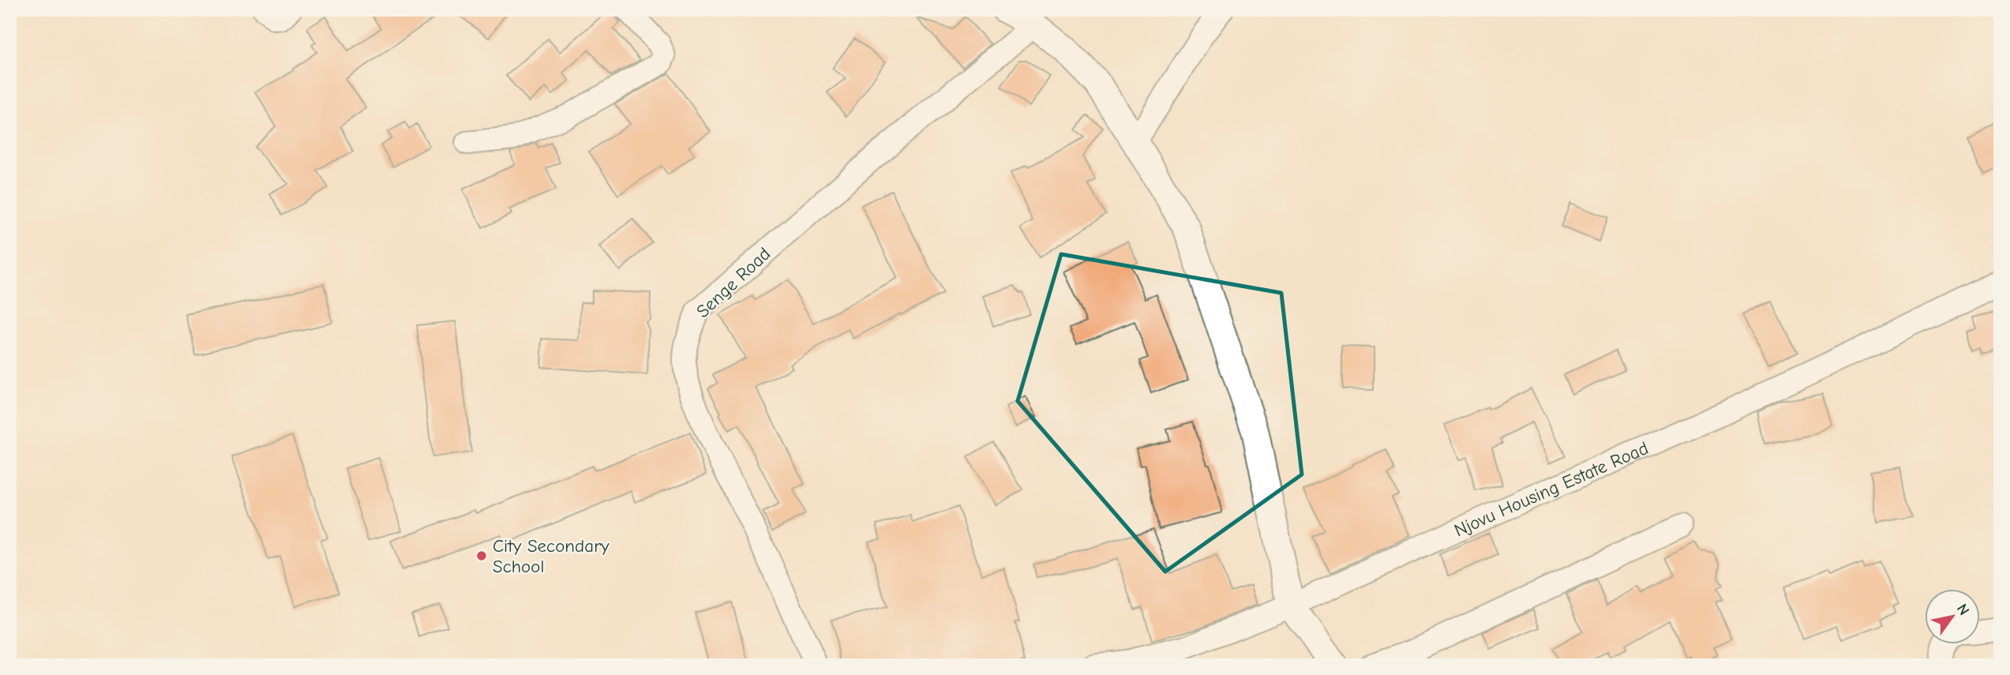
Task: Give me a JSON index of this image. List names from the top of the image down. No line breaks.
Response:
{"streets":{"street":["Senge Road","Njovu Housing Estate Road"]},"places":["City Secondary School"],"north":"top right"}
